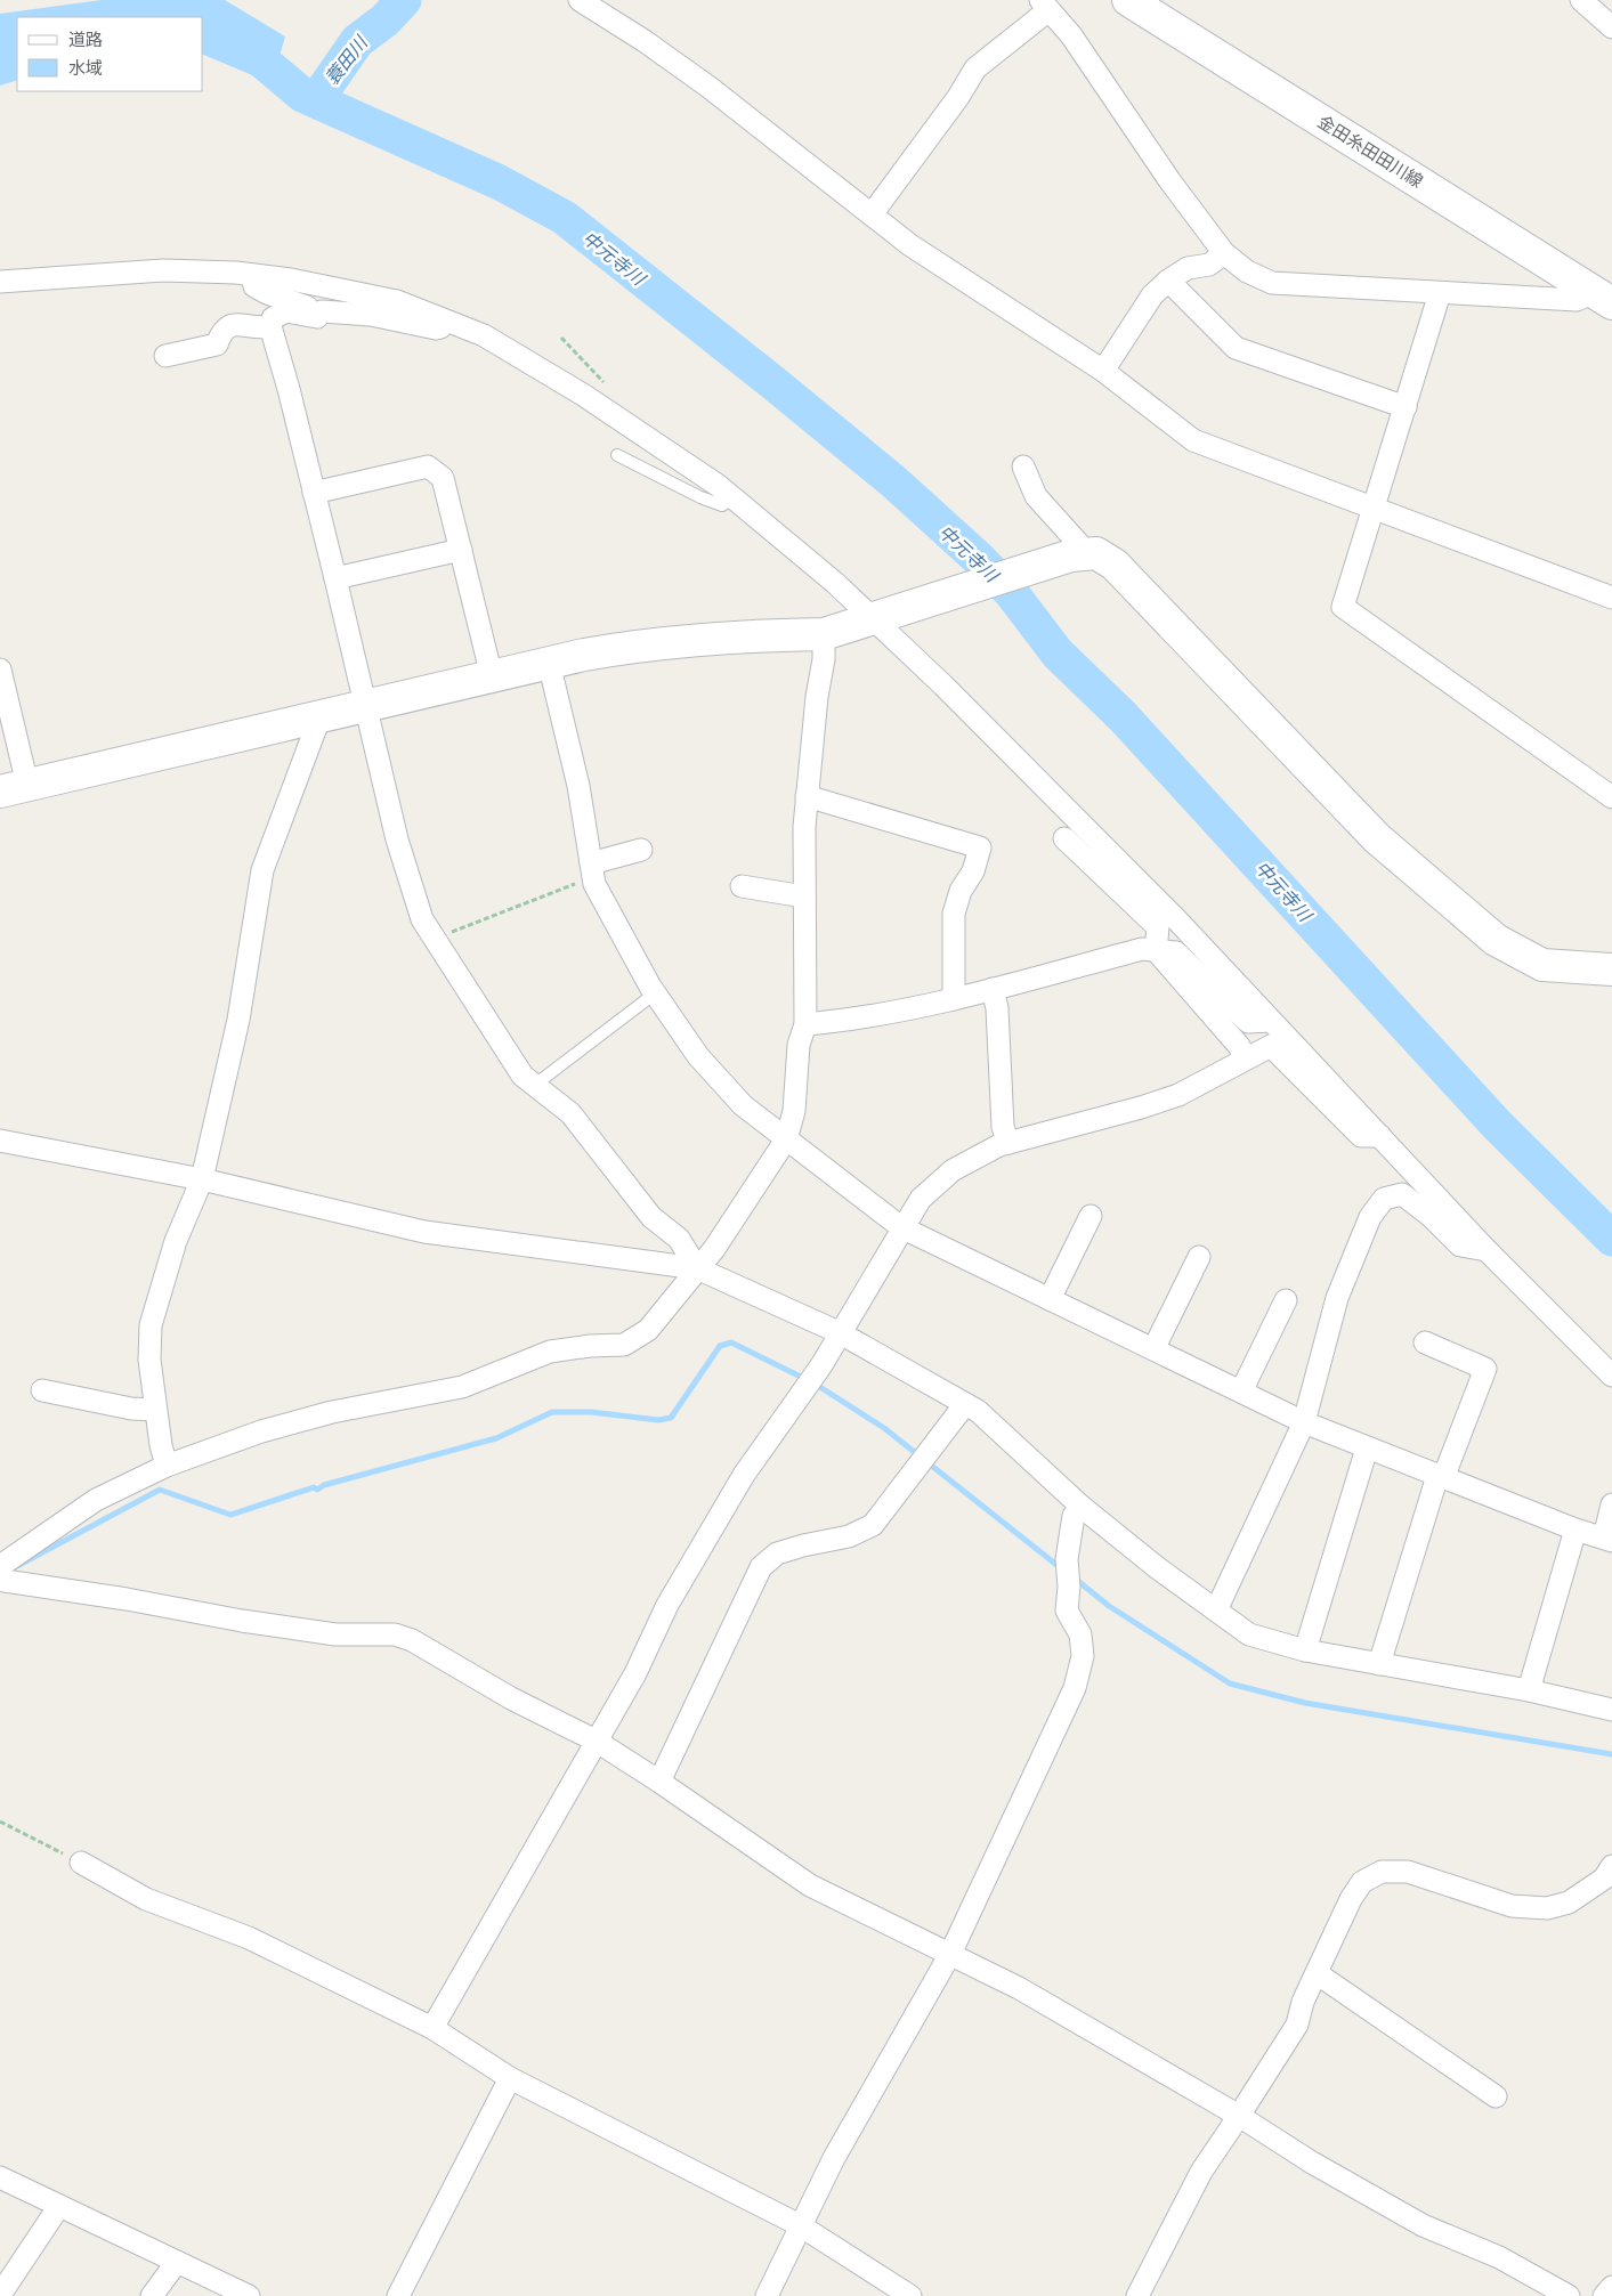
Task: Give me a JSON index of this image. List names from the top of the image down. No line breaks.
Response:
{"streets":{"street":["金田糸田田川線"]},"water":["蓑田川","中元寺川"],"legend":["道路","水域"]}
